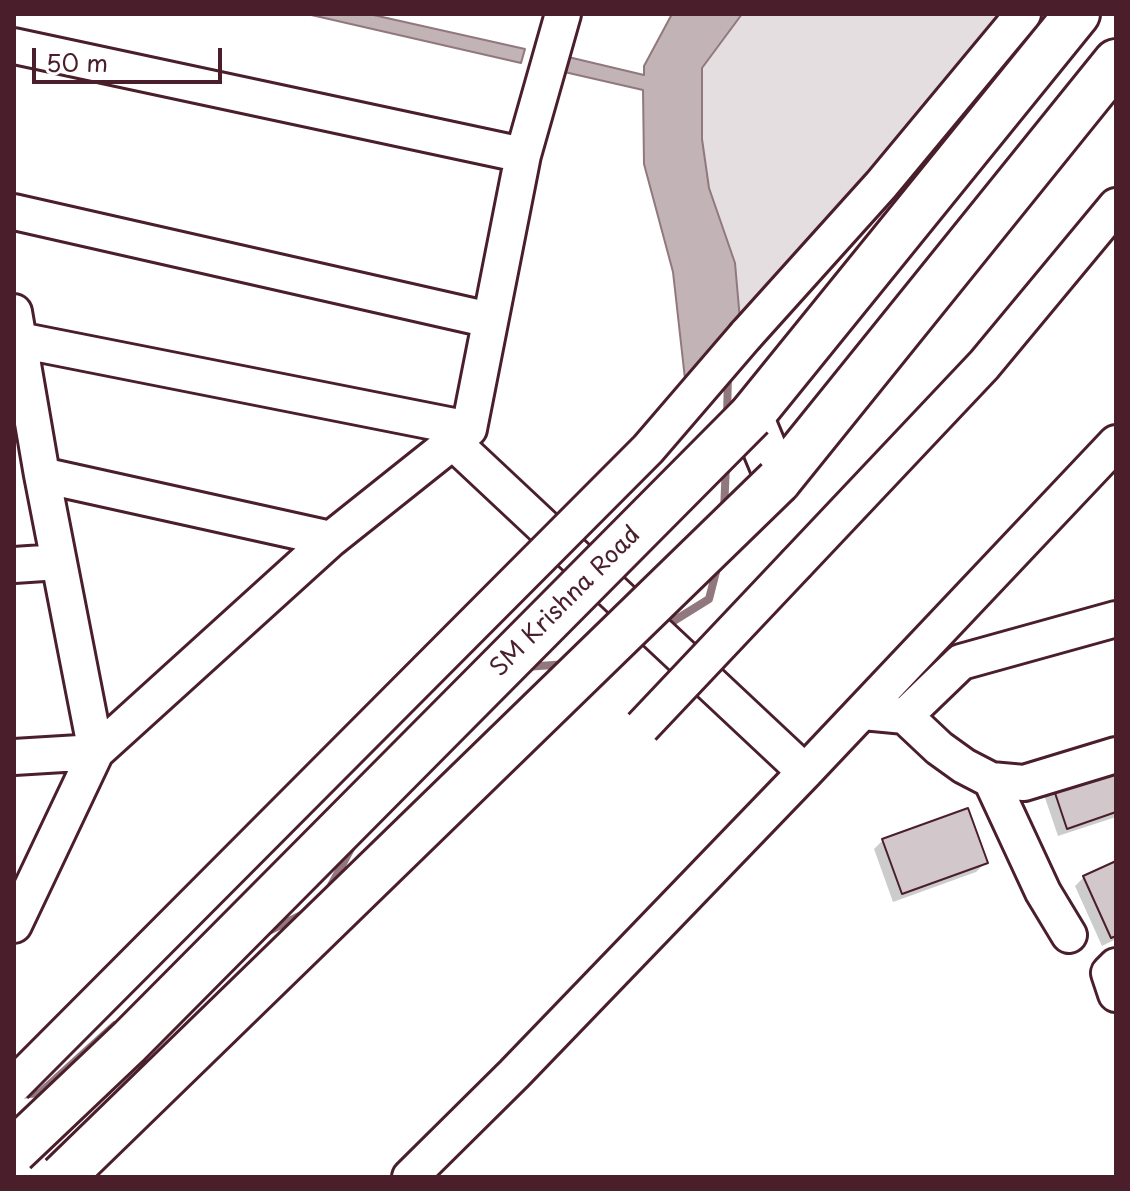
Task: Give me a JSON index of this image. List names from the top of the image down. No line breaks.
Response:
{"streets":{"highway":["SM Krishna Road"]},"scale_bar":"50 m"}
